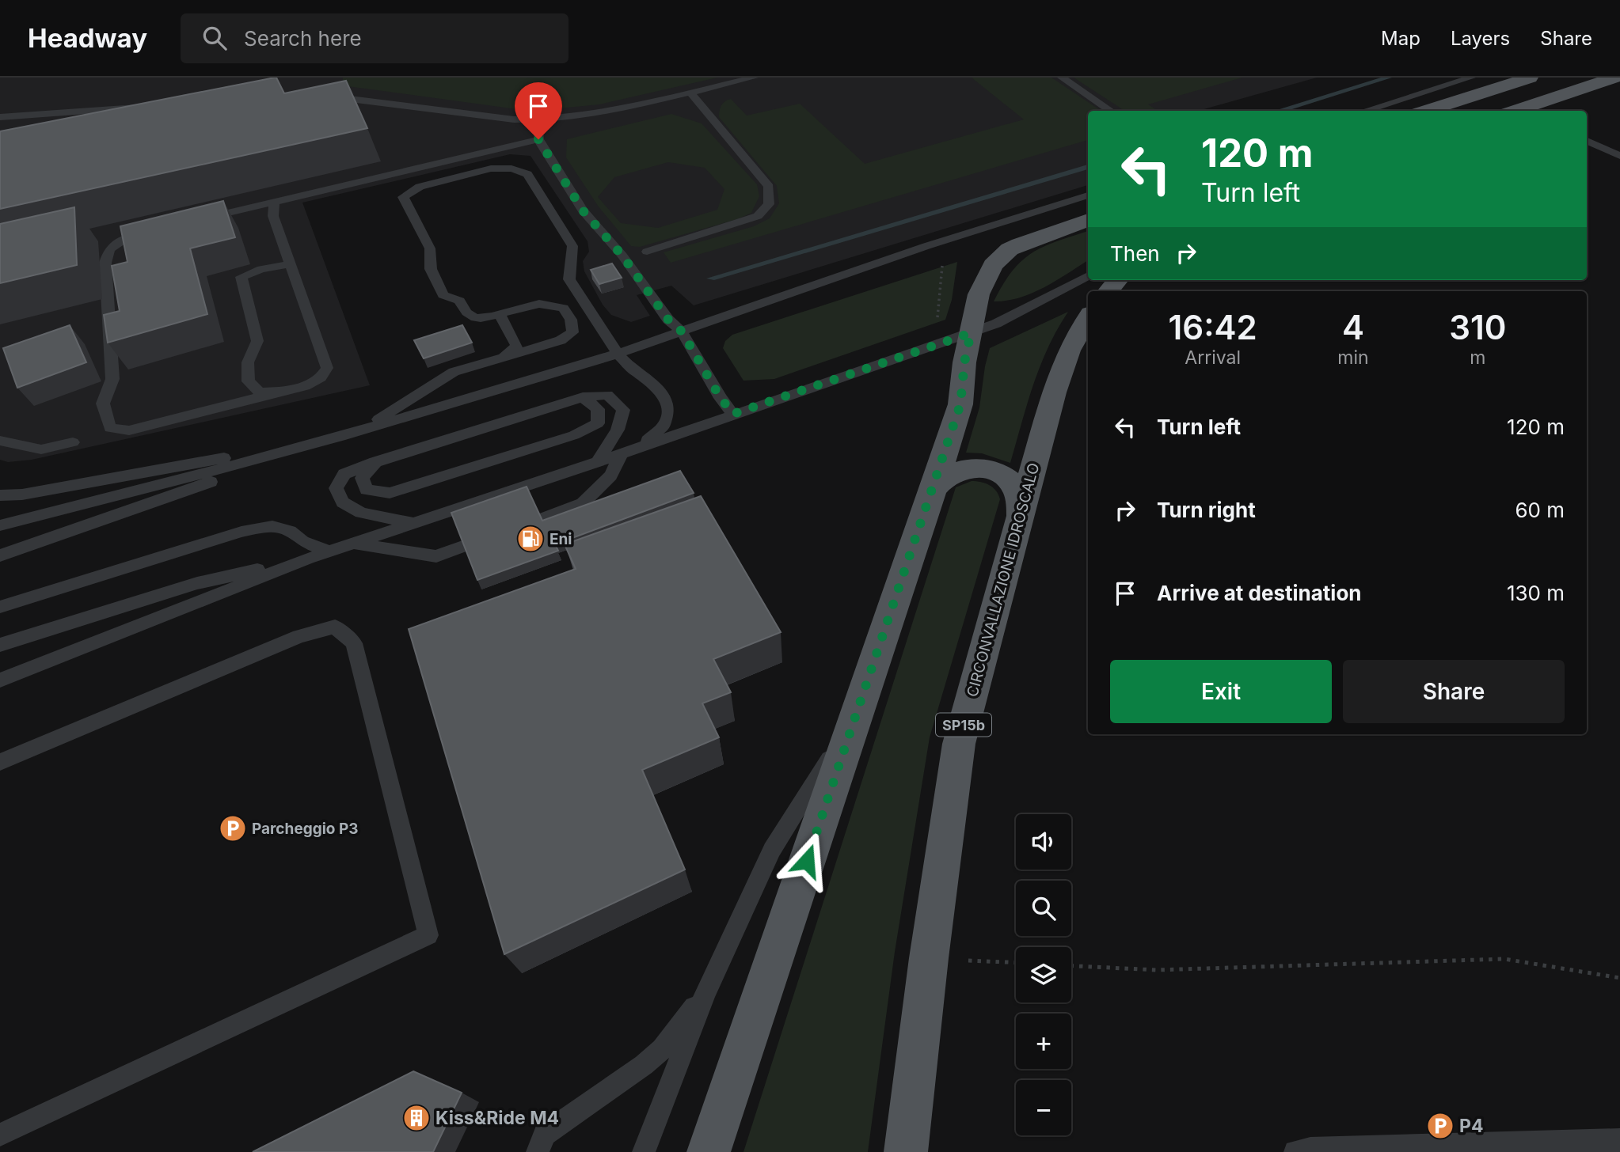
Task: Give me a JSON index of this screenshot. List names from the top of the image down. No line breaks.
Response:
{"streets":{"main road":["CIRCONVALLAZIONE IDROSCALO","SP15b"]},"places":{"fuel station":["Eni"],"parking":["Parcheggio P3","P4"],"building":["Kiss&Ride M4"]},"page":{"header":"Headway","search":"Search here","nav":["Map","Layers","Share"],"turn":["120 m","Turn left"],"then":"Then","eta":["16:42","Arrival","4","min","310","m"],"list":[{"name":"Turn left","value":"120 m"},{"name":"Turn right","value":"60 m"},{"name":"Arrive at destination","value":"130 m"}],"buttons":["Exit","Share"],"map_buttons":["+","−"]}}
